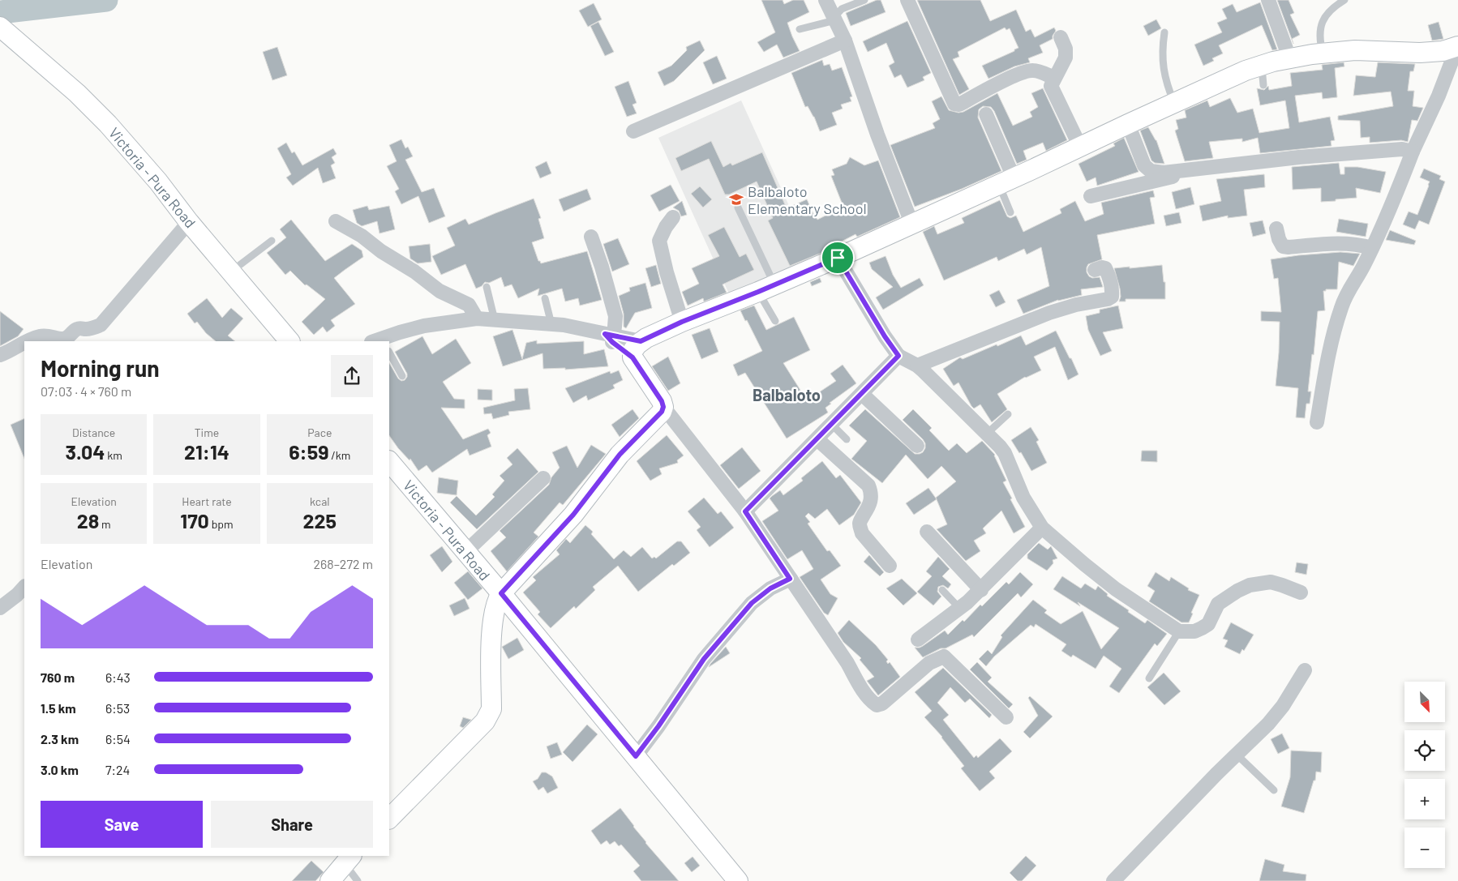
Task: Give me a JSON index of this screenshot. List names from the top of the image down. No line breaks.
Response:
{"streets":{"street":["Victoria - Pura Road"]},"districts":["Balbaloto"],"places":{"school or university":["Balbaloto Elementary School"]},"north":"bottom right","page":{"heading":["Morning run","07:03 · 4 × 760 m"],"stats":[["Distance","3.04 km"],["Time","21:14"],["Pace","6:59 /km"],["Elevation","28 m"],["Heart rate","170 bpm"],["kcal","225"]],"chart":["Elevation","268–272 m"],"list":[{"name":"760 m","note":"6:43"},{"name":"1.5 km","note":"6:53"},{"name":"2.3 km","note":"6:54"},{"name":"3.0 km","note":"7:24"}],"map_buttons":["+","−"],"buttons":["Save","Share"]}}
